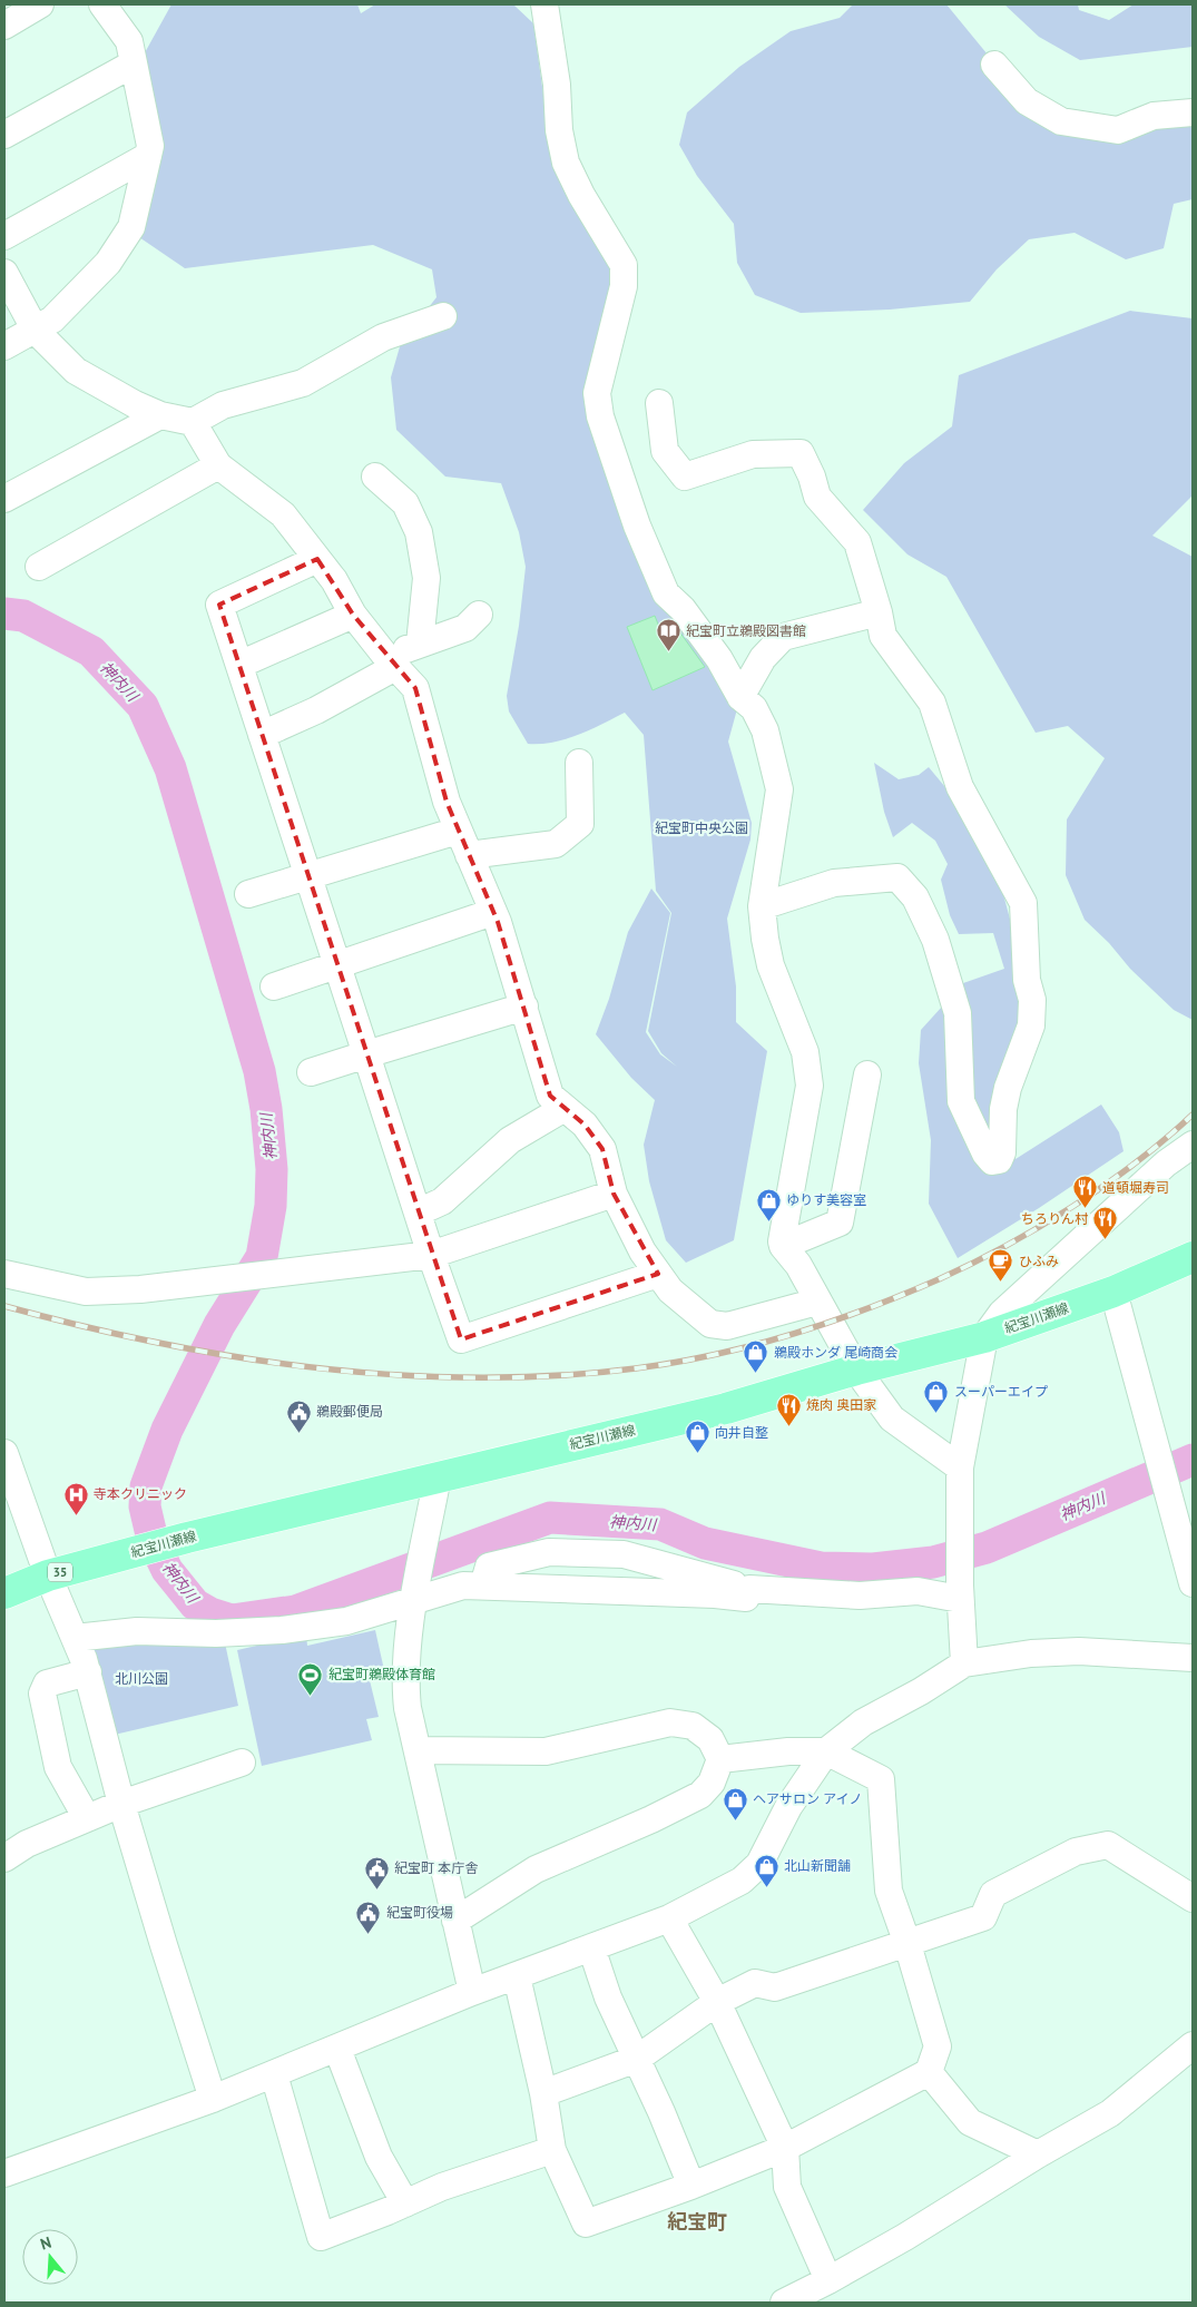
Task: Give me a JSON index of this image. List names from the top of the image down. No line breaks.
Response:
{"streets":{"main road":["紀宝川瀬線","35"]},"districts":["紀宝町"],"water":["神内川"],"parks":["紀宝町中央公園","北川公園"],"places":{"library":["紀宝町立鵜殿図書館"],"restaurant":["道頓堀寿司","ちろりん村","焼肉 奥田家"],"shop":["ゆりす美容室","鵜殿ホンダ 尾崎商会","スーパーエイプ","向井自整","ヘアサロン アイノ","北山新聞舗"],"cafe":["ひふみ"],"public building":["鵜殿郵便局","紀宝町 本庁舎","紀宝町役場"],"hospital":["寺本クリニック"],"sports":["紀宝町鵜殿体育館"]},"north":"top"}
